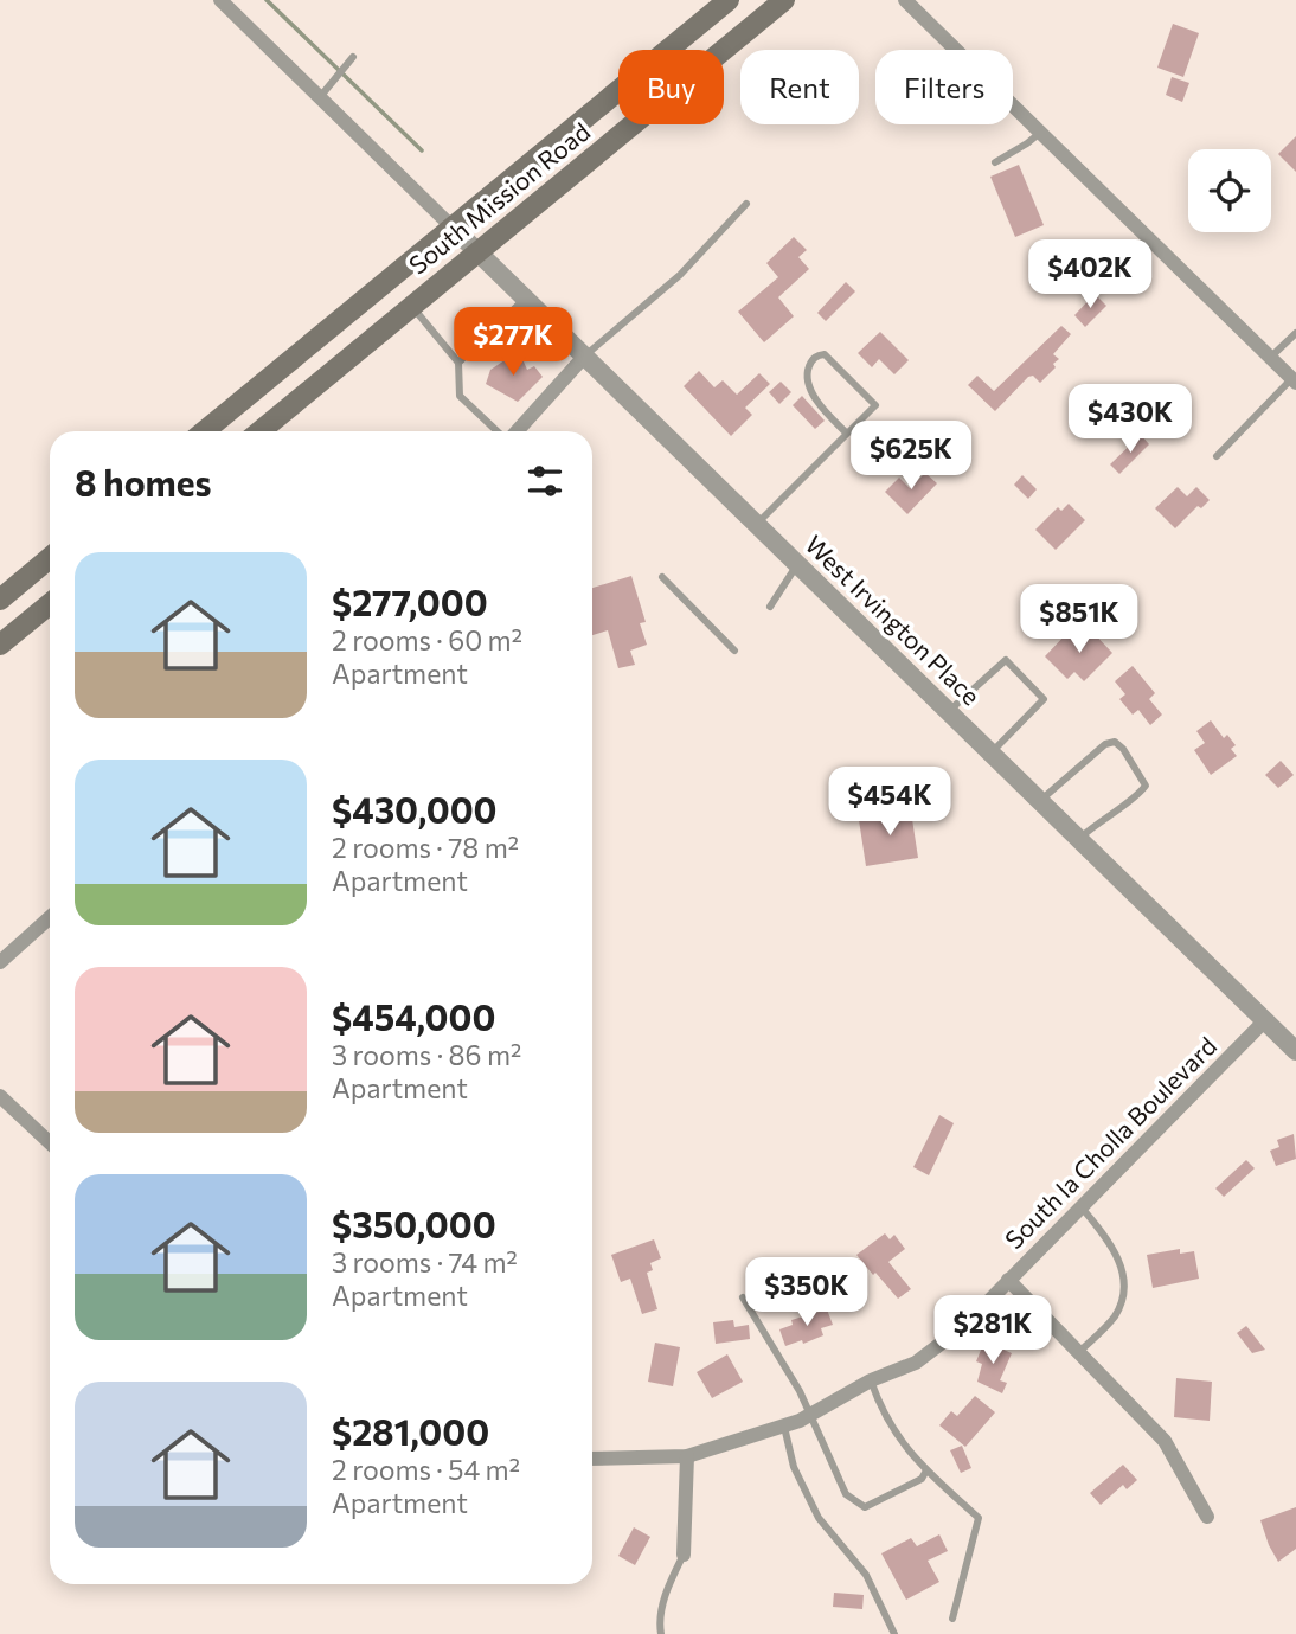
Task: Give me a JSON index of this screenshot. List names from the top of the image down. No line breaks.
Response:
{"streets":{"main road":["South Mission Road"],"street":["West Irvington Place","South la Cholla Boulevard"]},"crossings":[["South Mission Road","West Irvington Place"],["West Irvington Place","South la Cholla Boulevard"]],"page":{"chip":["Buy","Rent","Filters"],"price":["$402K","$277K","$430K","$625K","$851K","$454K","$350K","$281K"],"heading":"8 homes","list":[{"name":"$277,000","note":"2 rooms · 60 m² · Apartment"},{"name":"$430,000","note":"2 rooms · 78 m² · Apartment"},{"name":"$454,000","note":"3 rooms · 86 m² · Apartment"},{"name":"$350,000","note":"3 rooms · 74 m² · Apartment"},{"name":"$281,000","note":"2 rooms · 54 m² · Apartment"}]}}
